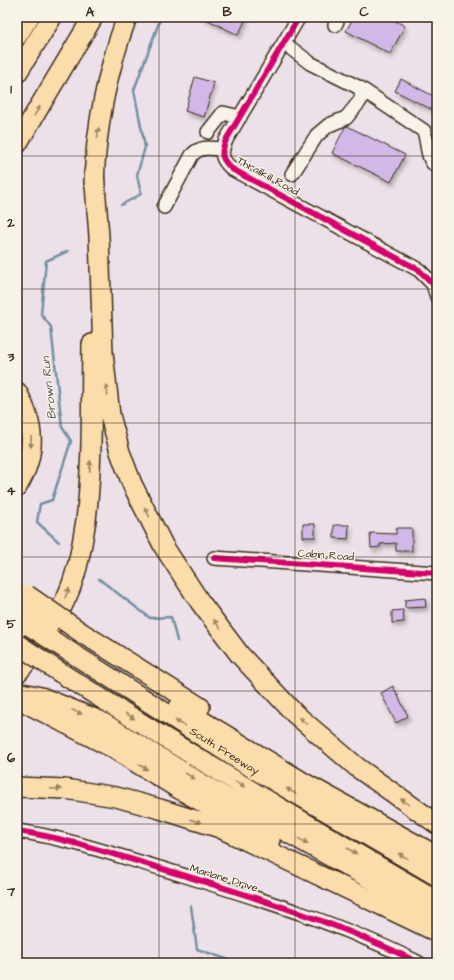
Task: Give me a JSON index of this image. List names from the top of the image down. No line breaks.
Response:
{"streets":{"highway":["South Freeway"],"street":["Thrailkill Road","Cabin Road","Marlane Drive"]},"water":["Brown Run"],"grid":{"columns":["A","B","C"],"rows":["1","2","3","4","5","6","7"]}}
